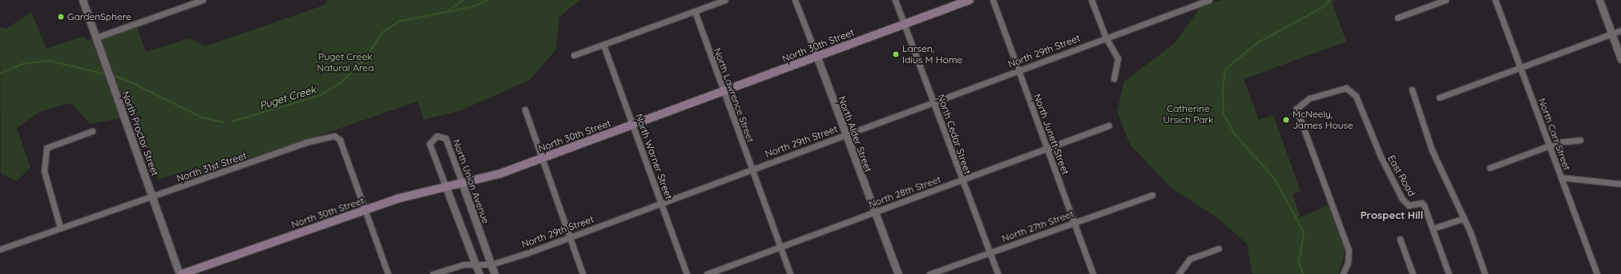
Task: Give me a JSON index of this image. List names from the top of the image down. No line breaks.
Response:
{"streets":{"main road":["North 30th Street"],"street":["North 29th Street","North Lawrence Street","North Proctor Street","North Alder Street","North Cedar Street","North Junett Street","North Carr Street","North Warner Street","North 31st Street","East Road","North Union Avenue","North 28th Street","North 27th Street"]},"crossings":[["North 30th Street","North Lawrence Street"],["North 30th Street","North Proctor Street"],["North 30th Street","North Alder Street"],["North 30th Street","North Cedar Street"],["North 30th Street","North Warner Street"],["North 30th Street","North 31st Street"],["North 30th Street","North Union Avenue"],["North 29th Street","North Lawrence Street"],["North 29th Street","North Alder Street"],["North 29th Street","North Cedar Street"],["North 29th Street","North Junett Street"],["North 29th Street","North Warner Street"],["North 29th Street","North Union Avenue"],["North Lawrence Street","North 28th Street"],["North Proctor Street","North 31st Street"],["North Alder Street","North 28th Street"],["North Cedar Street","North 28th Street"],["North Cedar Street","North 27th Street"],["North Junett Street","North 28th Street"],["North Junett Street","North 27th Street"]],"districts":["Prospect Hill"],"water":["Puget Creek"],"parks":["Puget Creek Natural Area","Catherine Ursich Park"],"places":["GardenSphere","Larsen, Idius M Home","McNeely, James House"]}
